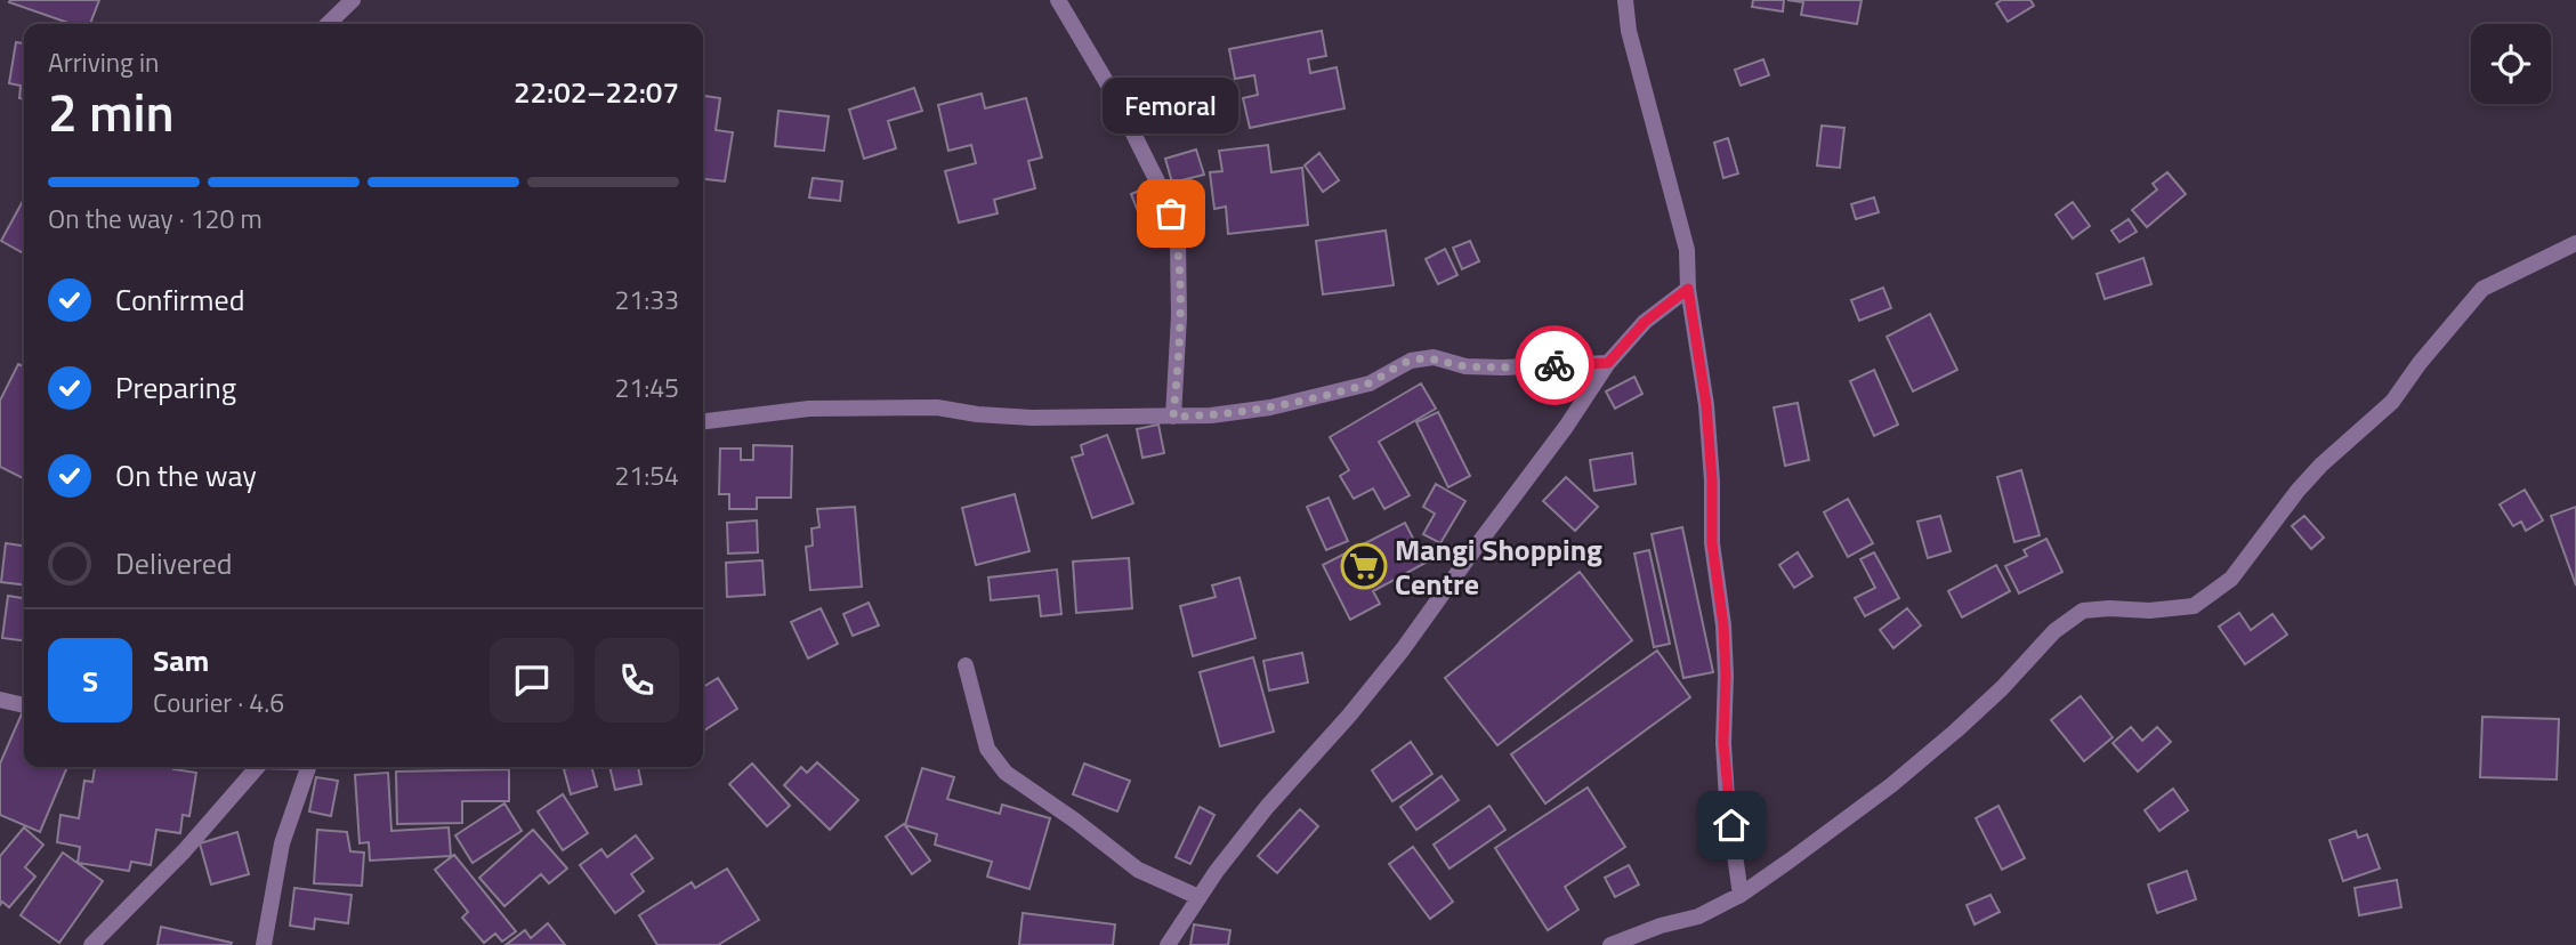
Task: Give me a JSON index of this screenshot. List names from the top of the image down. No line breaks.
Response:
{"places":{"other":["Femoral"],"supermarket":["Mangi Shopping Centre"]},"page":{"heading":["2 min","Arriving in","22:02–22:07"],"panel":["Sam","Courier · 4.6"],"bubble":"Femoral","bar":"On the way · 120 m","list":[["Confirmed","21:33"],["Preparing","21:45"],["On the way","21:54"],"Delivered"],"round":"S"}}
